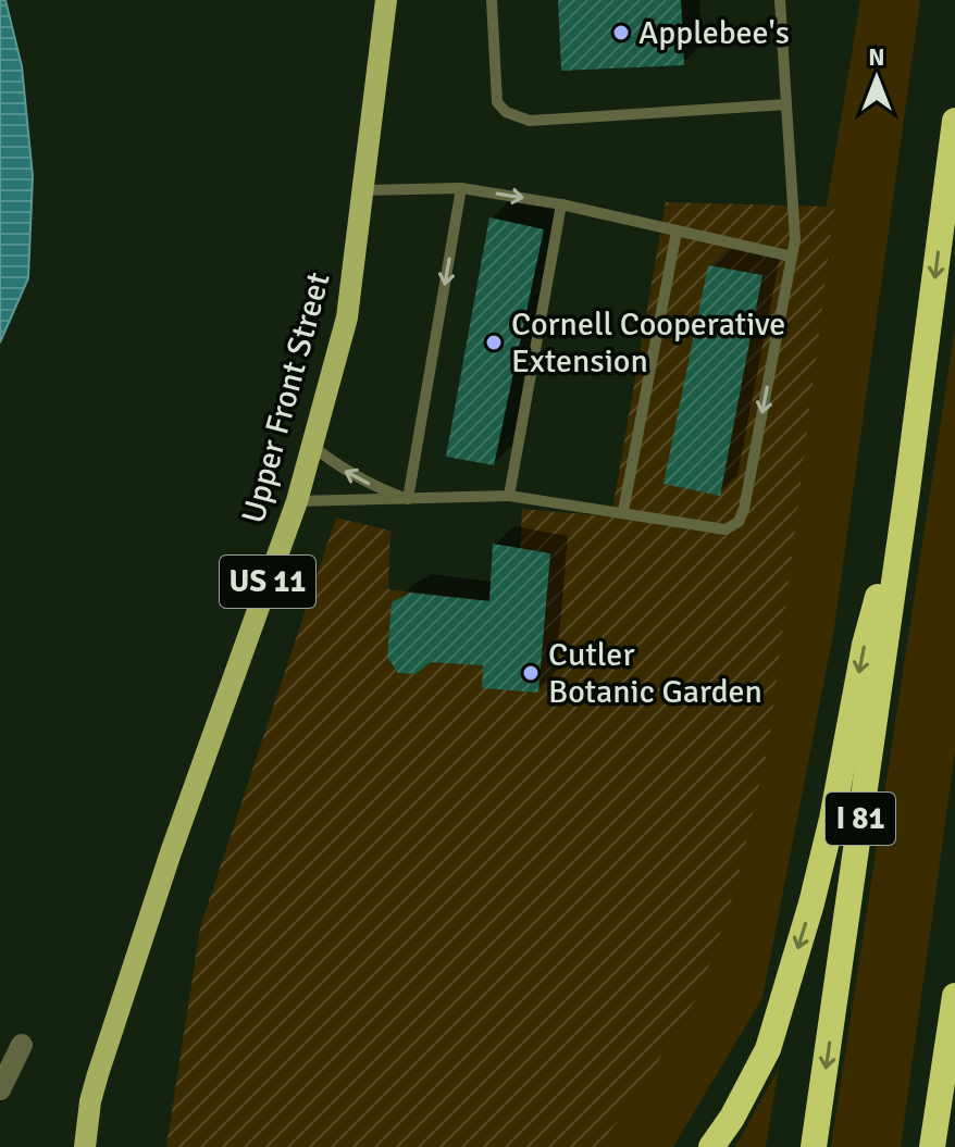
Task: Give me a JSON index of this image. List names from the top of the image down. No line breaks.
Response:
{"streets":{"highway":["I 81"],"main road":["Upper Front Street","US 11"]},"places":["Applebee's","Cornell Cooperative Extension","Cutler Botanic Garden"],"north":"top"}
